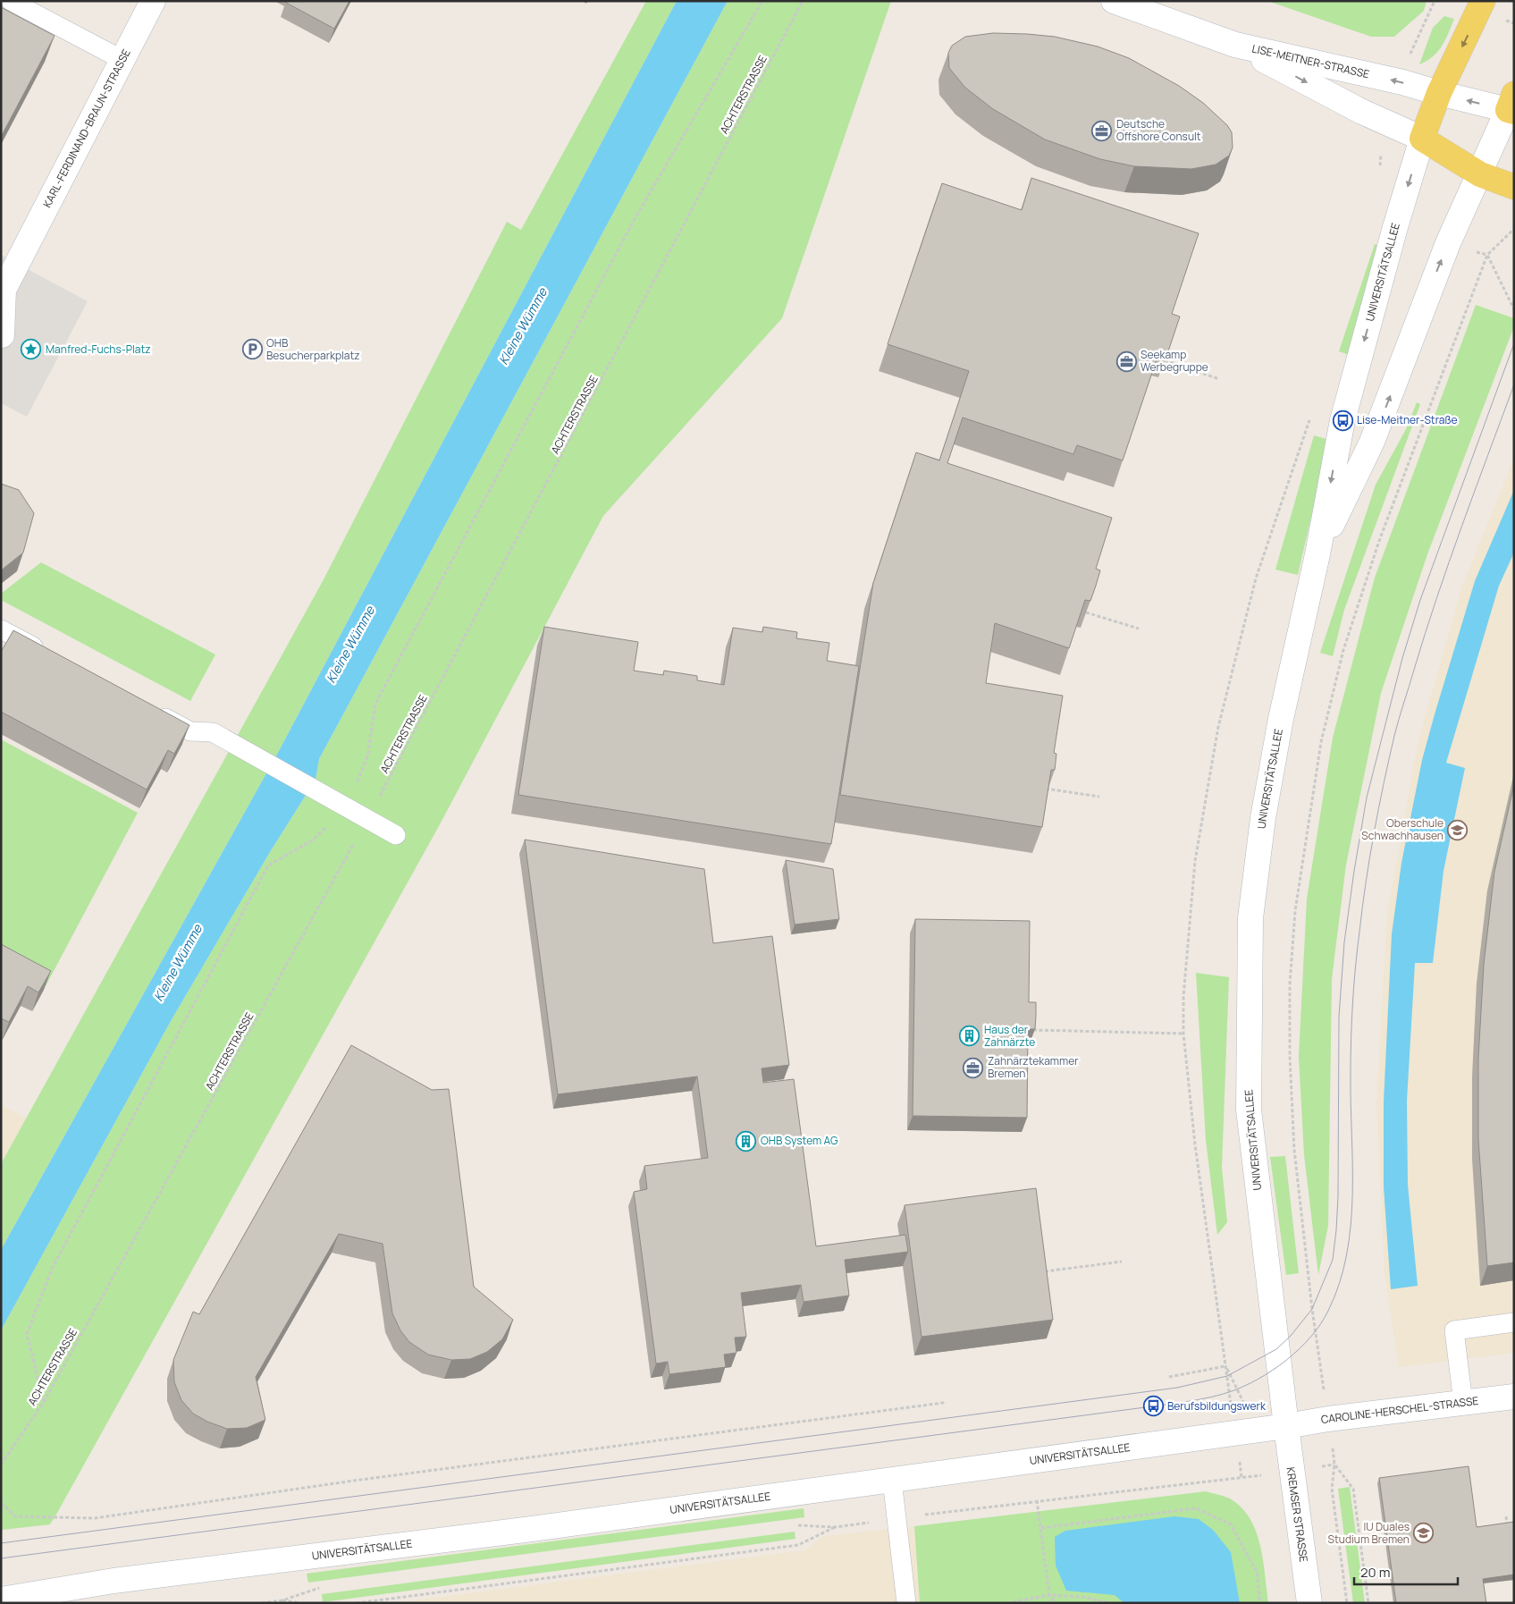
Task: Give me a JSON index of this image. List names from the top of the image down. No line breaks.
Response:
{"streets":{"main road":["UNIVERSITÄTSALLEE"],"street":["LISE-MEITNER-STRASSE","KARL-FERDINAND-BRAUN-STRASSE","CAROLINE-HERSCHEL-STRASSE","KREMSER STRASSE"],"path":["ACHTERSTRASSE"]},"crossings":[["LISE-MEITNER-STRASSE","UNIVERSITÄTSALLEE"],["UNIVERSITÄTSALLEE","CAROLINE-HERSCHEL-STRASSE"],["UNIVERSITÄTSALLEE","KREMSER STRASSE"],["CAROLINE-HERSCHEL-STRASSE","KREMSER STRASSE"]],"water":["Kleine Wümme"],"places":{"office":["Deutsche Offshore Consult","Seekamp Werbegruppe","Zahnärztekammer Bremen"],"place":["Manfred-Fuchs-Platz"],"parking":["OHB Besucherparkplatz"],"bus stop":["Lise-Meitner-Straße","Berufsbildungswerk"],"school or university":["Oberschule Schwachhausen","IU Duales Studium Bremen"],"building":["Haus der Zahnärzte","OHB System AG"]},"scale_bar":"20 m"}
